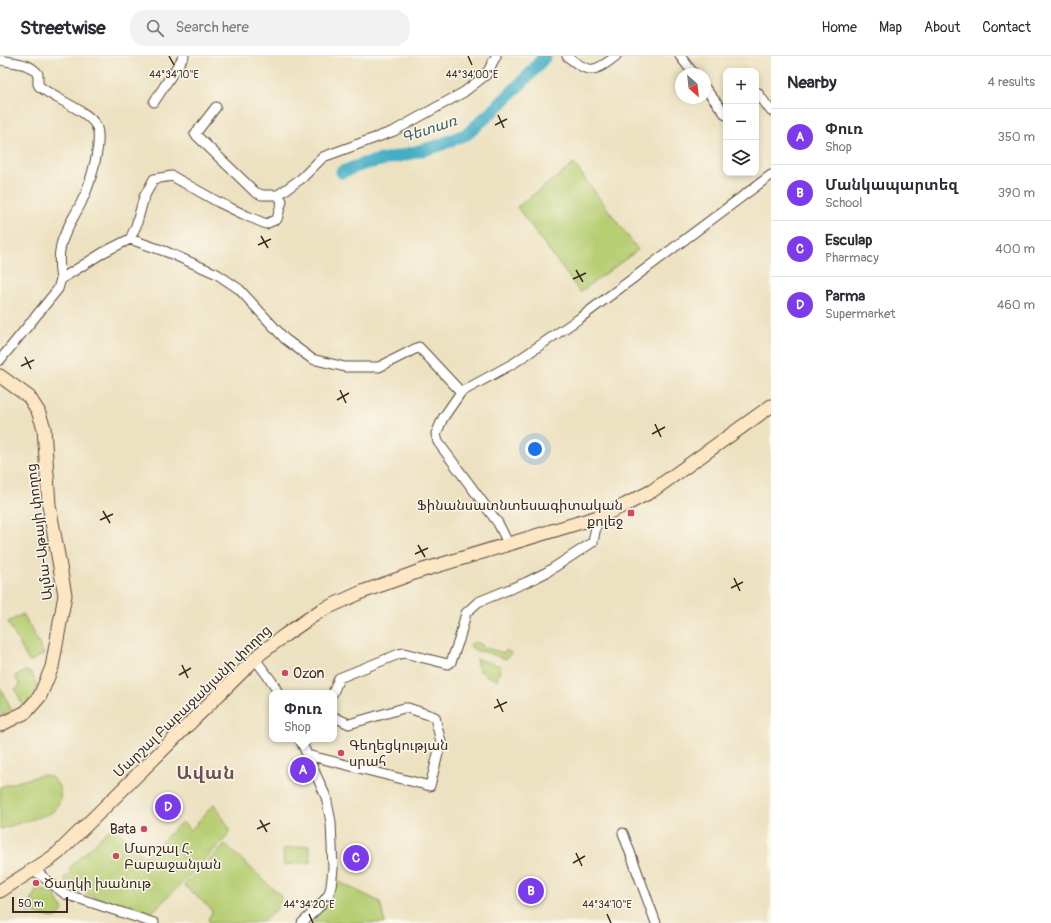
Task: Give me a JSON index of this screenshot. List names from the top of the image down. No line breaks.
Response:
{"streets":{"main road":["Ալմա-Աթայի փողոց","Մարշալ Բաբաջանյանի փողոց"]},"districts":["Ավան"],"water":["Գետառ"],"places":{"transit":["Ֆինանսատնտեսագիտական քոլեջ"],"other":["Ozon","Գեղեցկության սրահ","Bata","Մարշալ Հ. Բաբաջանյան","Ծաղկի խանութ"]},"scale_bar":"50 m","north":"bottom right","page":{"header":"Streetwise","search":"Search here","nav":["Home","Map","About","Contact"],"heading":["Nearby","4 results"],"map_buttons":["+","−"],"list":[{"mark":"A","name":"Փուռ","note":"Shop","value":"350 m"},{"mark":"B","name":"Մանկապարտեզ","note":"School","value":"390 m"},{"mark":"C","name":"Esculap","note":"Pharmacy","value":"400 m"},{"mark":"D","name":"Parma","note":"Supermarket","value":"460 m"}],"popup":["Փուռ","Shop"],"pins":["A","D","C","B"],"scale":"50 m"},"coordinates":["44°34'10\"E","44°34'00\"E","44°34'20\"E"]}
